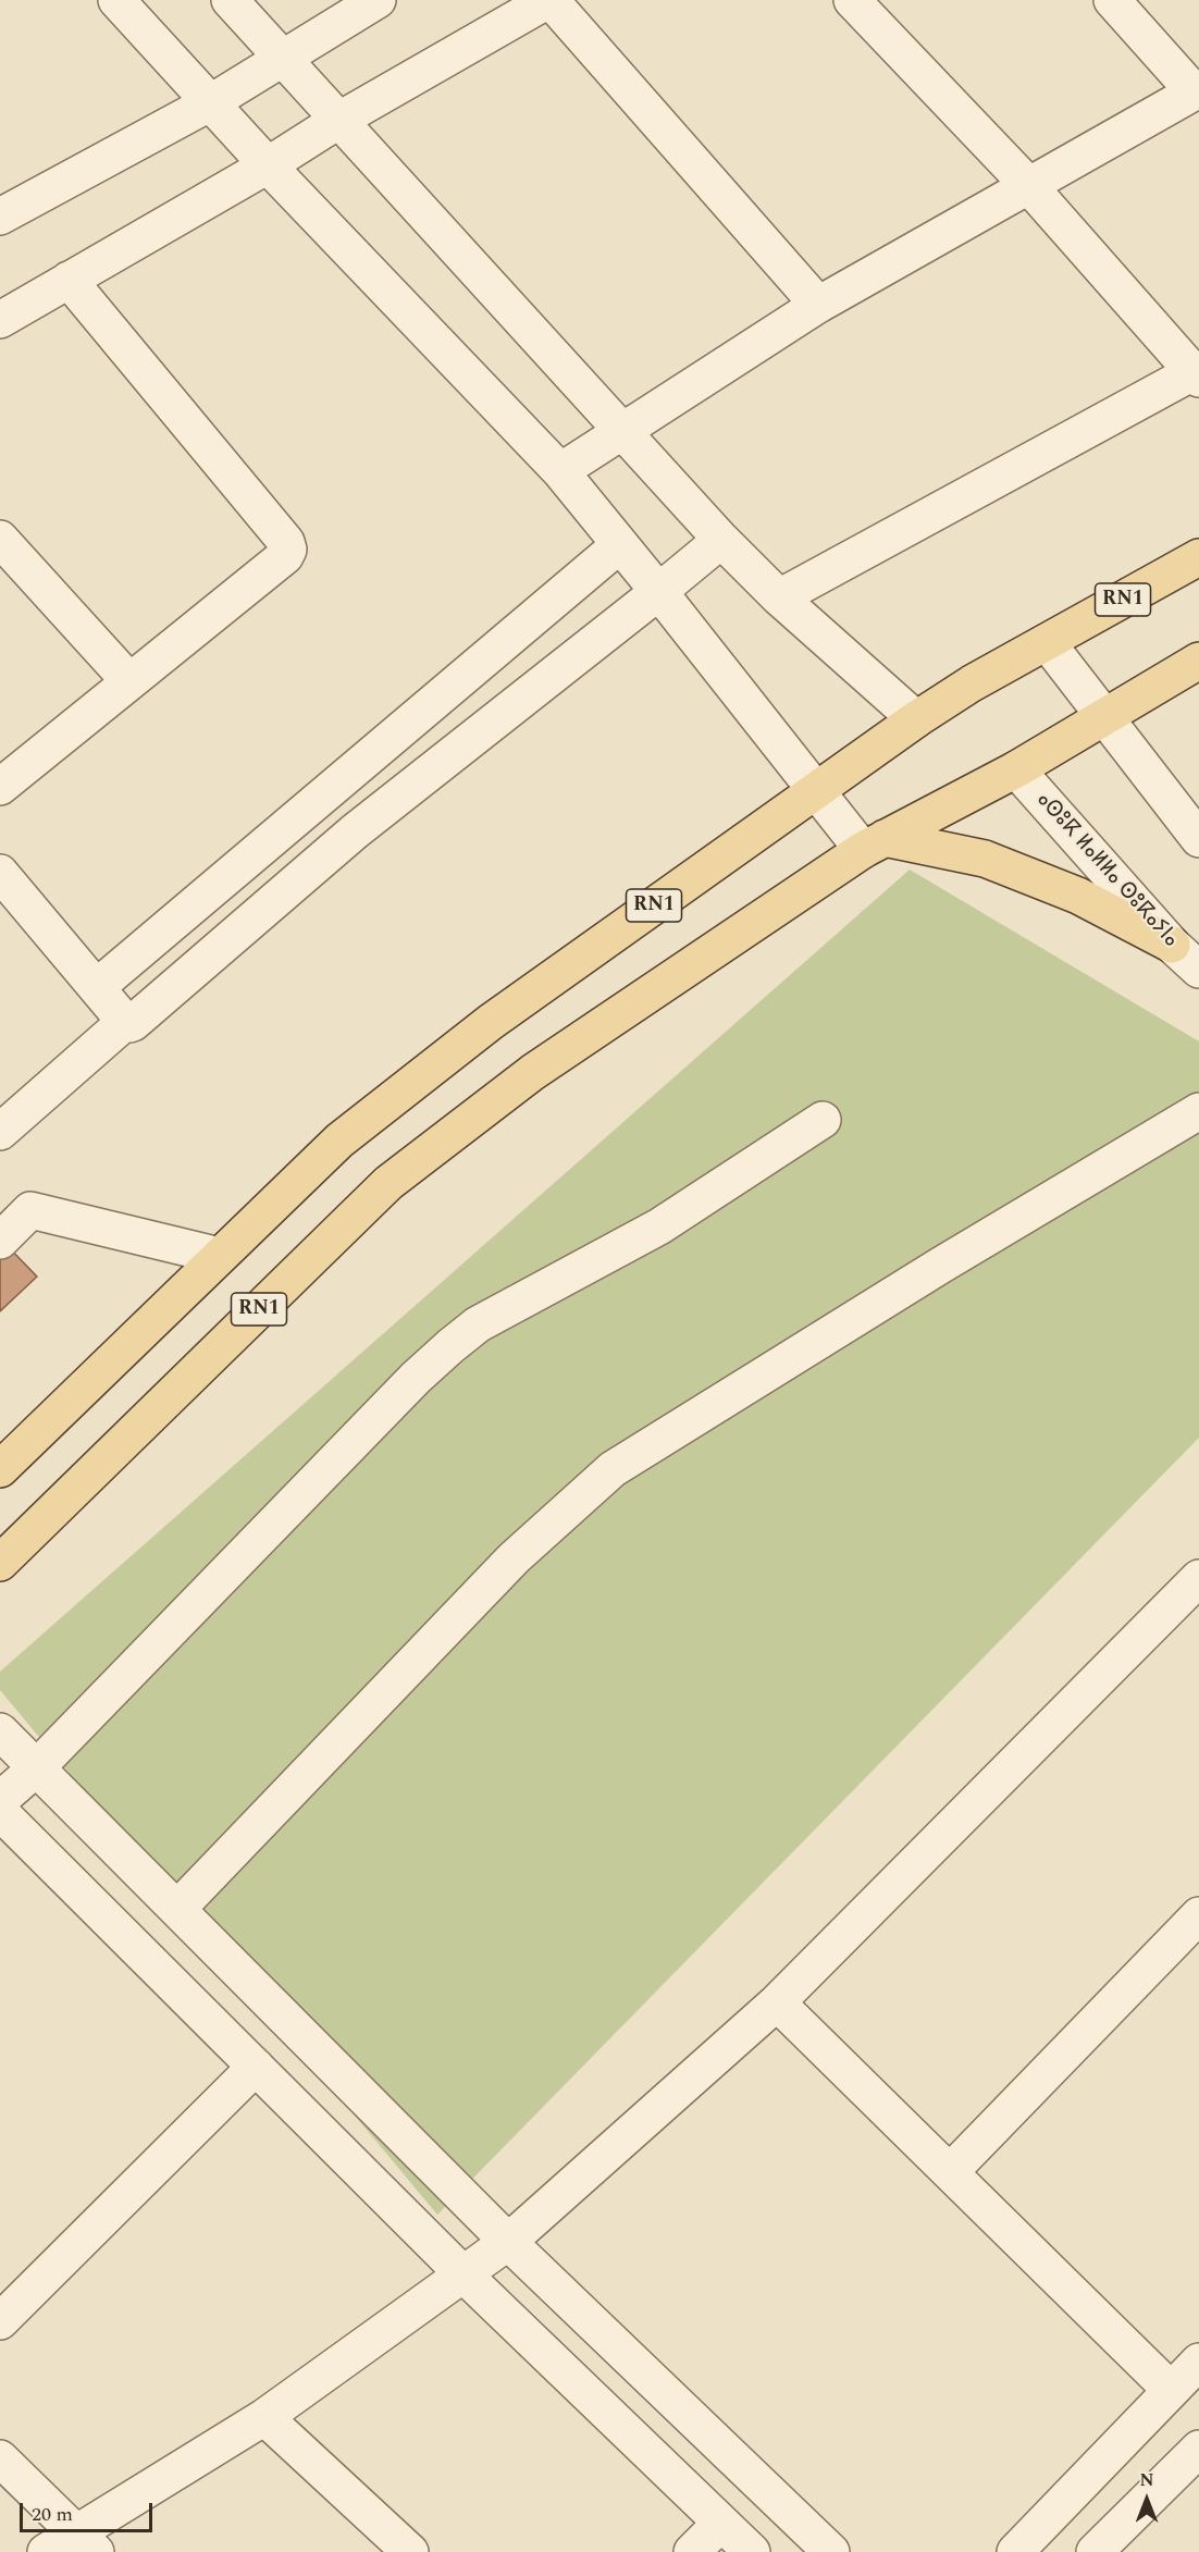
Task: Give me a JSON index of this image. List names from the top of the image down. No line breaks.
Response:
{"streets":{"main road":["RN1"],"street":["ⴰⵙⵓⴽ ⵍⴰⵍⵍⴰ ⵙⵓⴽⴰⵢⵏⴰ"]},"crossings":[["RN1","ⴰⵙⵓⴽ ⵍⴰⵍⵍⴰ ⵙⵓⴽⴰⵢⵏⴰ"]],"scale_bar":"20 m","north":"top"}
